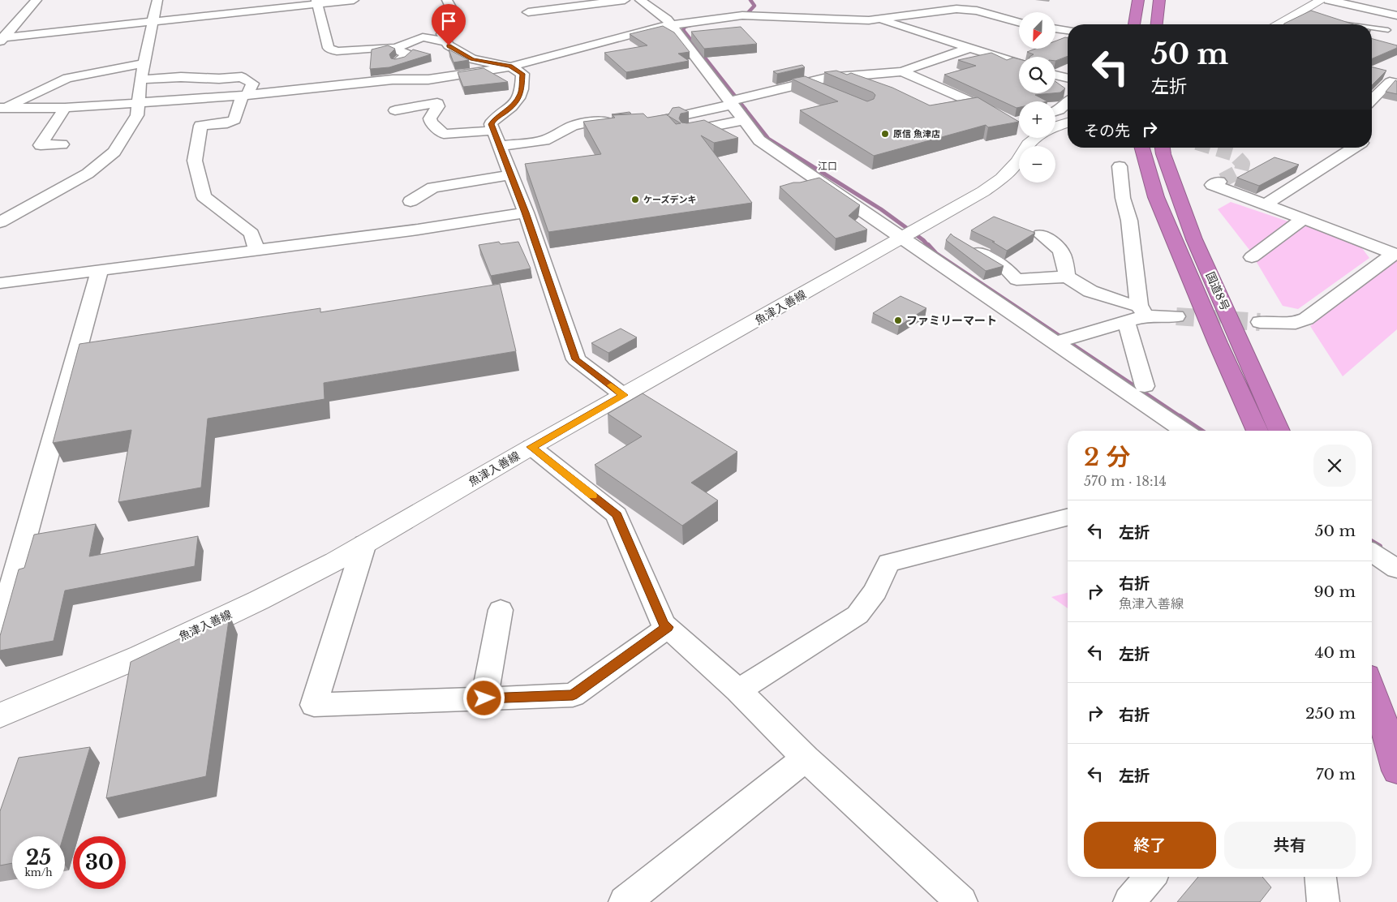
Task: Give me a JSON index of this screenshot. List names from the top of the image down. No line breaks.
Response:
{"streets":{"highway":["国道8号"],"main road":["魚津入善線"]},"districts":["江口"],"places":["原信 魚津店","ケーズデンキ","ファミリーマート"],"north":"bottom left","page":{"map_buttons":["+","−"],"turn":["50 m","左折"],"then":"その先","heading":["2 分","570 m · 18:14"],"list":[{"name":"左折","value":"50 m"},{"name":"右折","note":"魚津入善線","value":"90 m"},{"name":"左折","value":"40 m"},{"name":"右折","value":"250 m"},{"name":"左折","value":"70 m"}],"buttons":["終了","共有"],"speed":"25 km/h","limit":"30"}}
